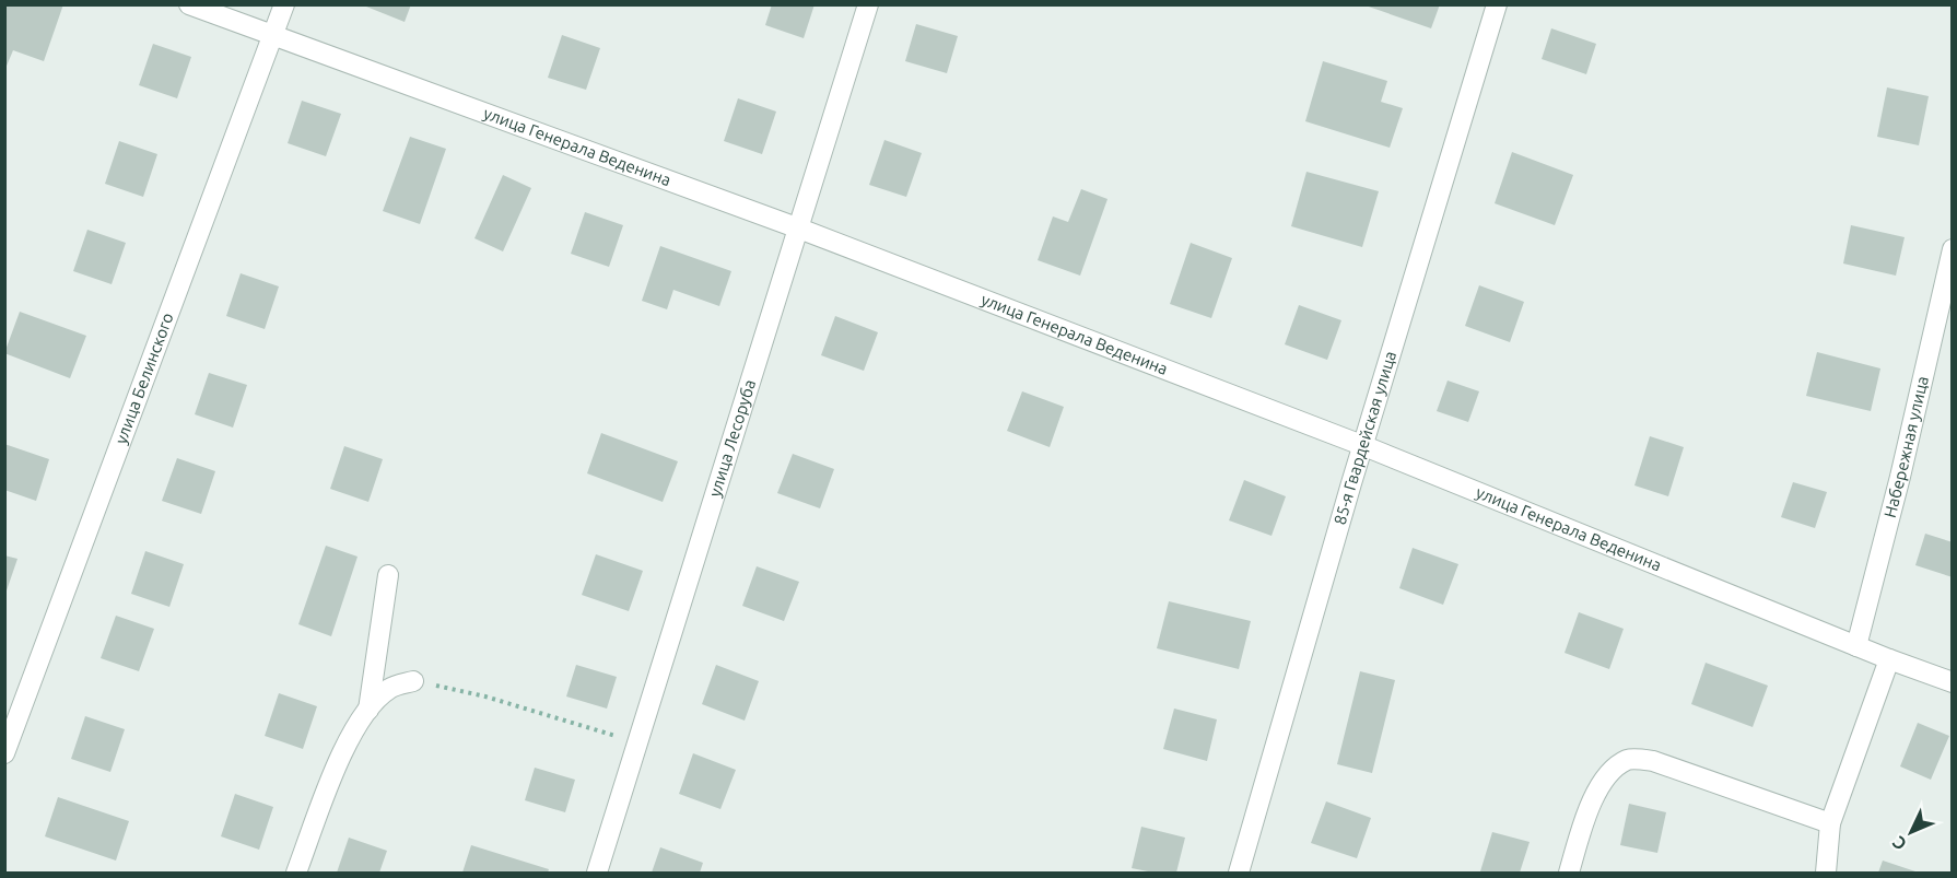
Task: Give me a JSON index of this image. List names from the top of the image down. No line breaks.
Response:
{"streets":{"street":["улица Генерала Веденина","улица Белинского","85-я Гвардейская улица","улица Лесоруба","Набережная улица"]},"crossings":[["улица Генерала Веденина","улица Белинского"],["улица Генерала Веденина","85-я Гвардейская улица"],["улица Генерала Веденина","улица Лесоруба"],["улица Генерала Веденина","Набережная улица"]],"north":"bottom left"}
